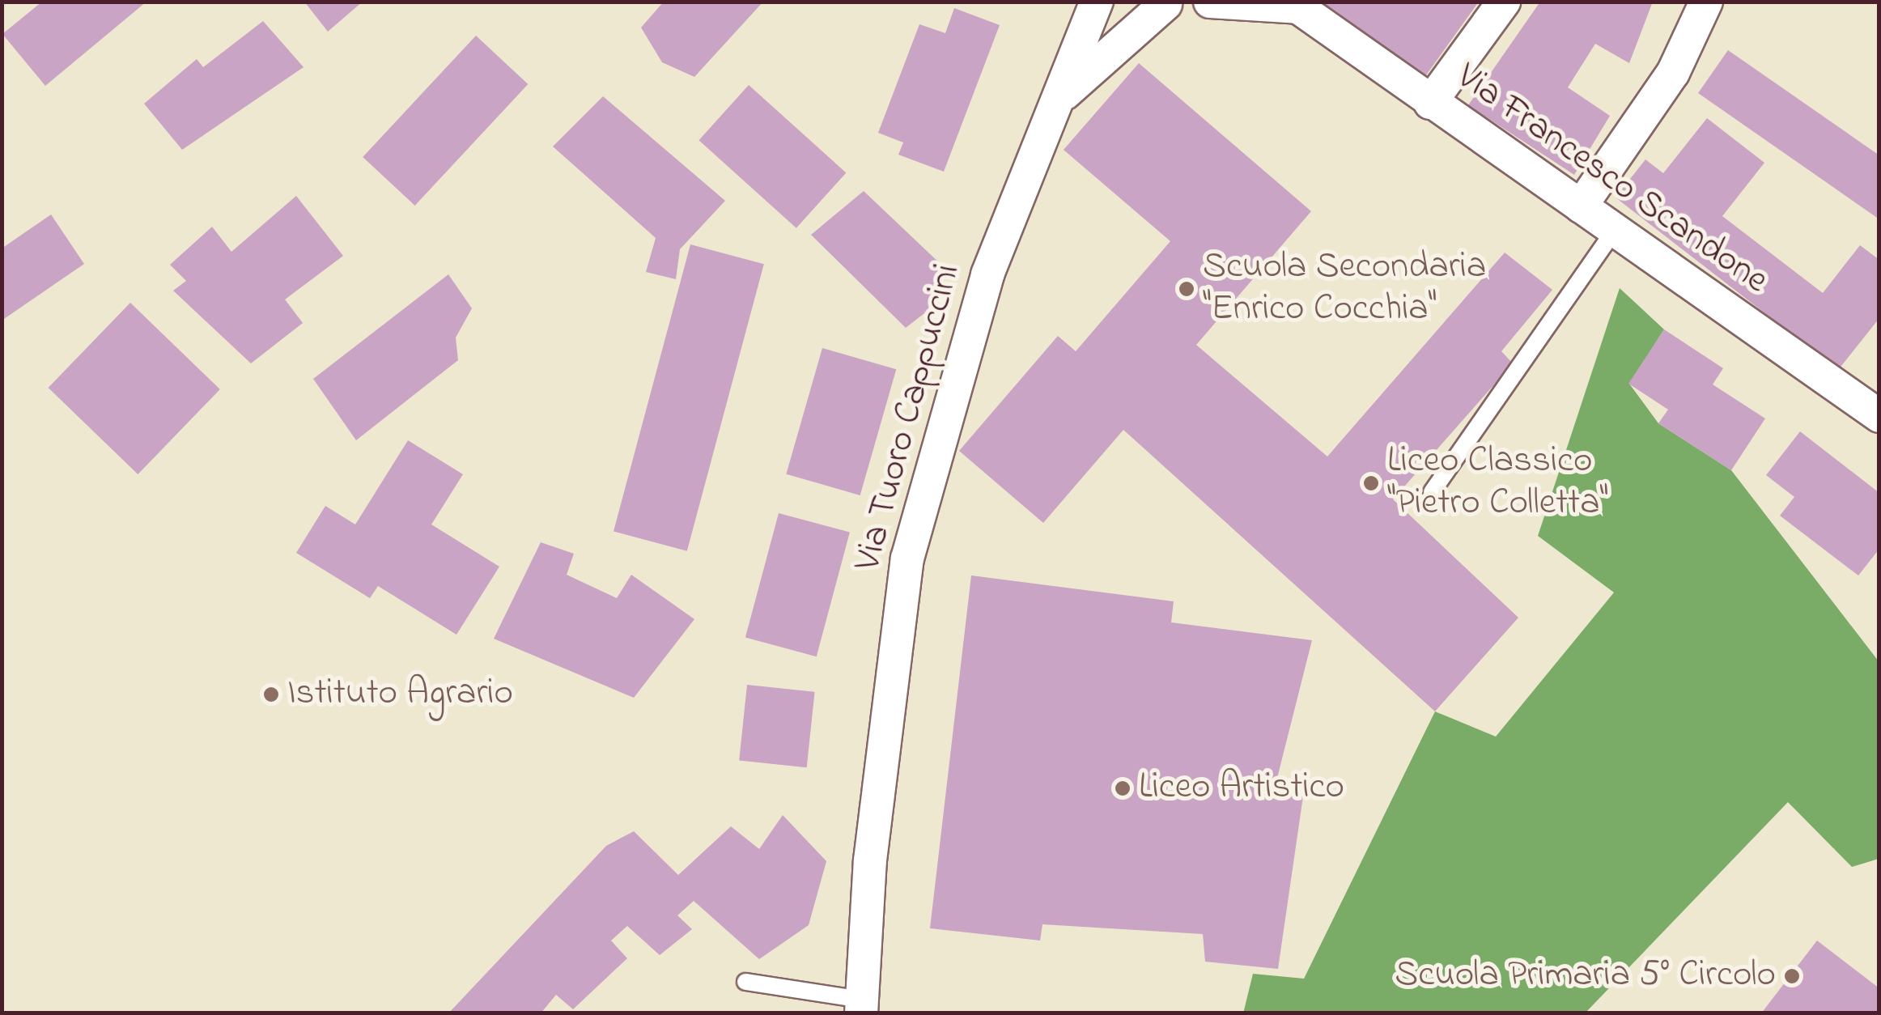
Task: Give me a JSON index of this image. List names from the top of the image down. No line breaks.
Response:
{"streets":{"street":["Via Francesco Scandone","Via Tuoro Cappuccini"]},"places":["Scuola Secondaria \"Enrico Cocchia\"","Liceo Classico \"Pietro Colletta\"","Istituto Agrario","Liceo Artistico","Scuola Primaria 5° Circolo"]}
